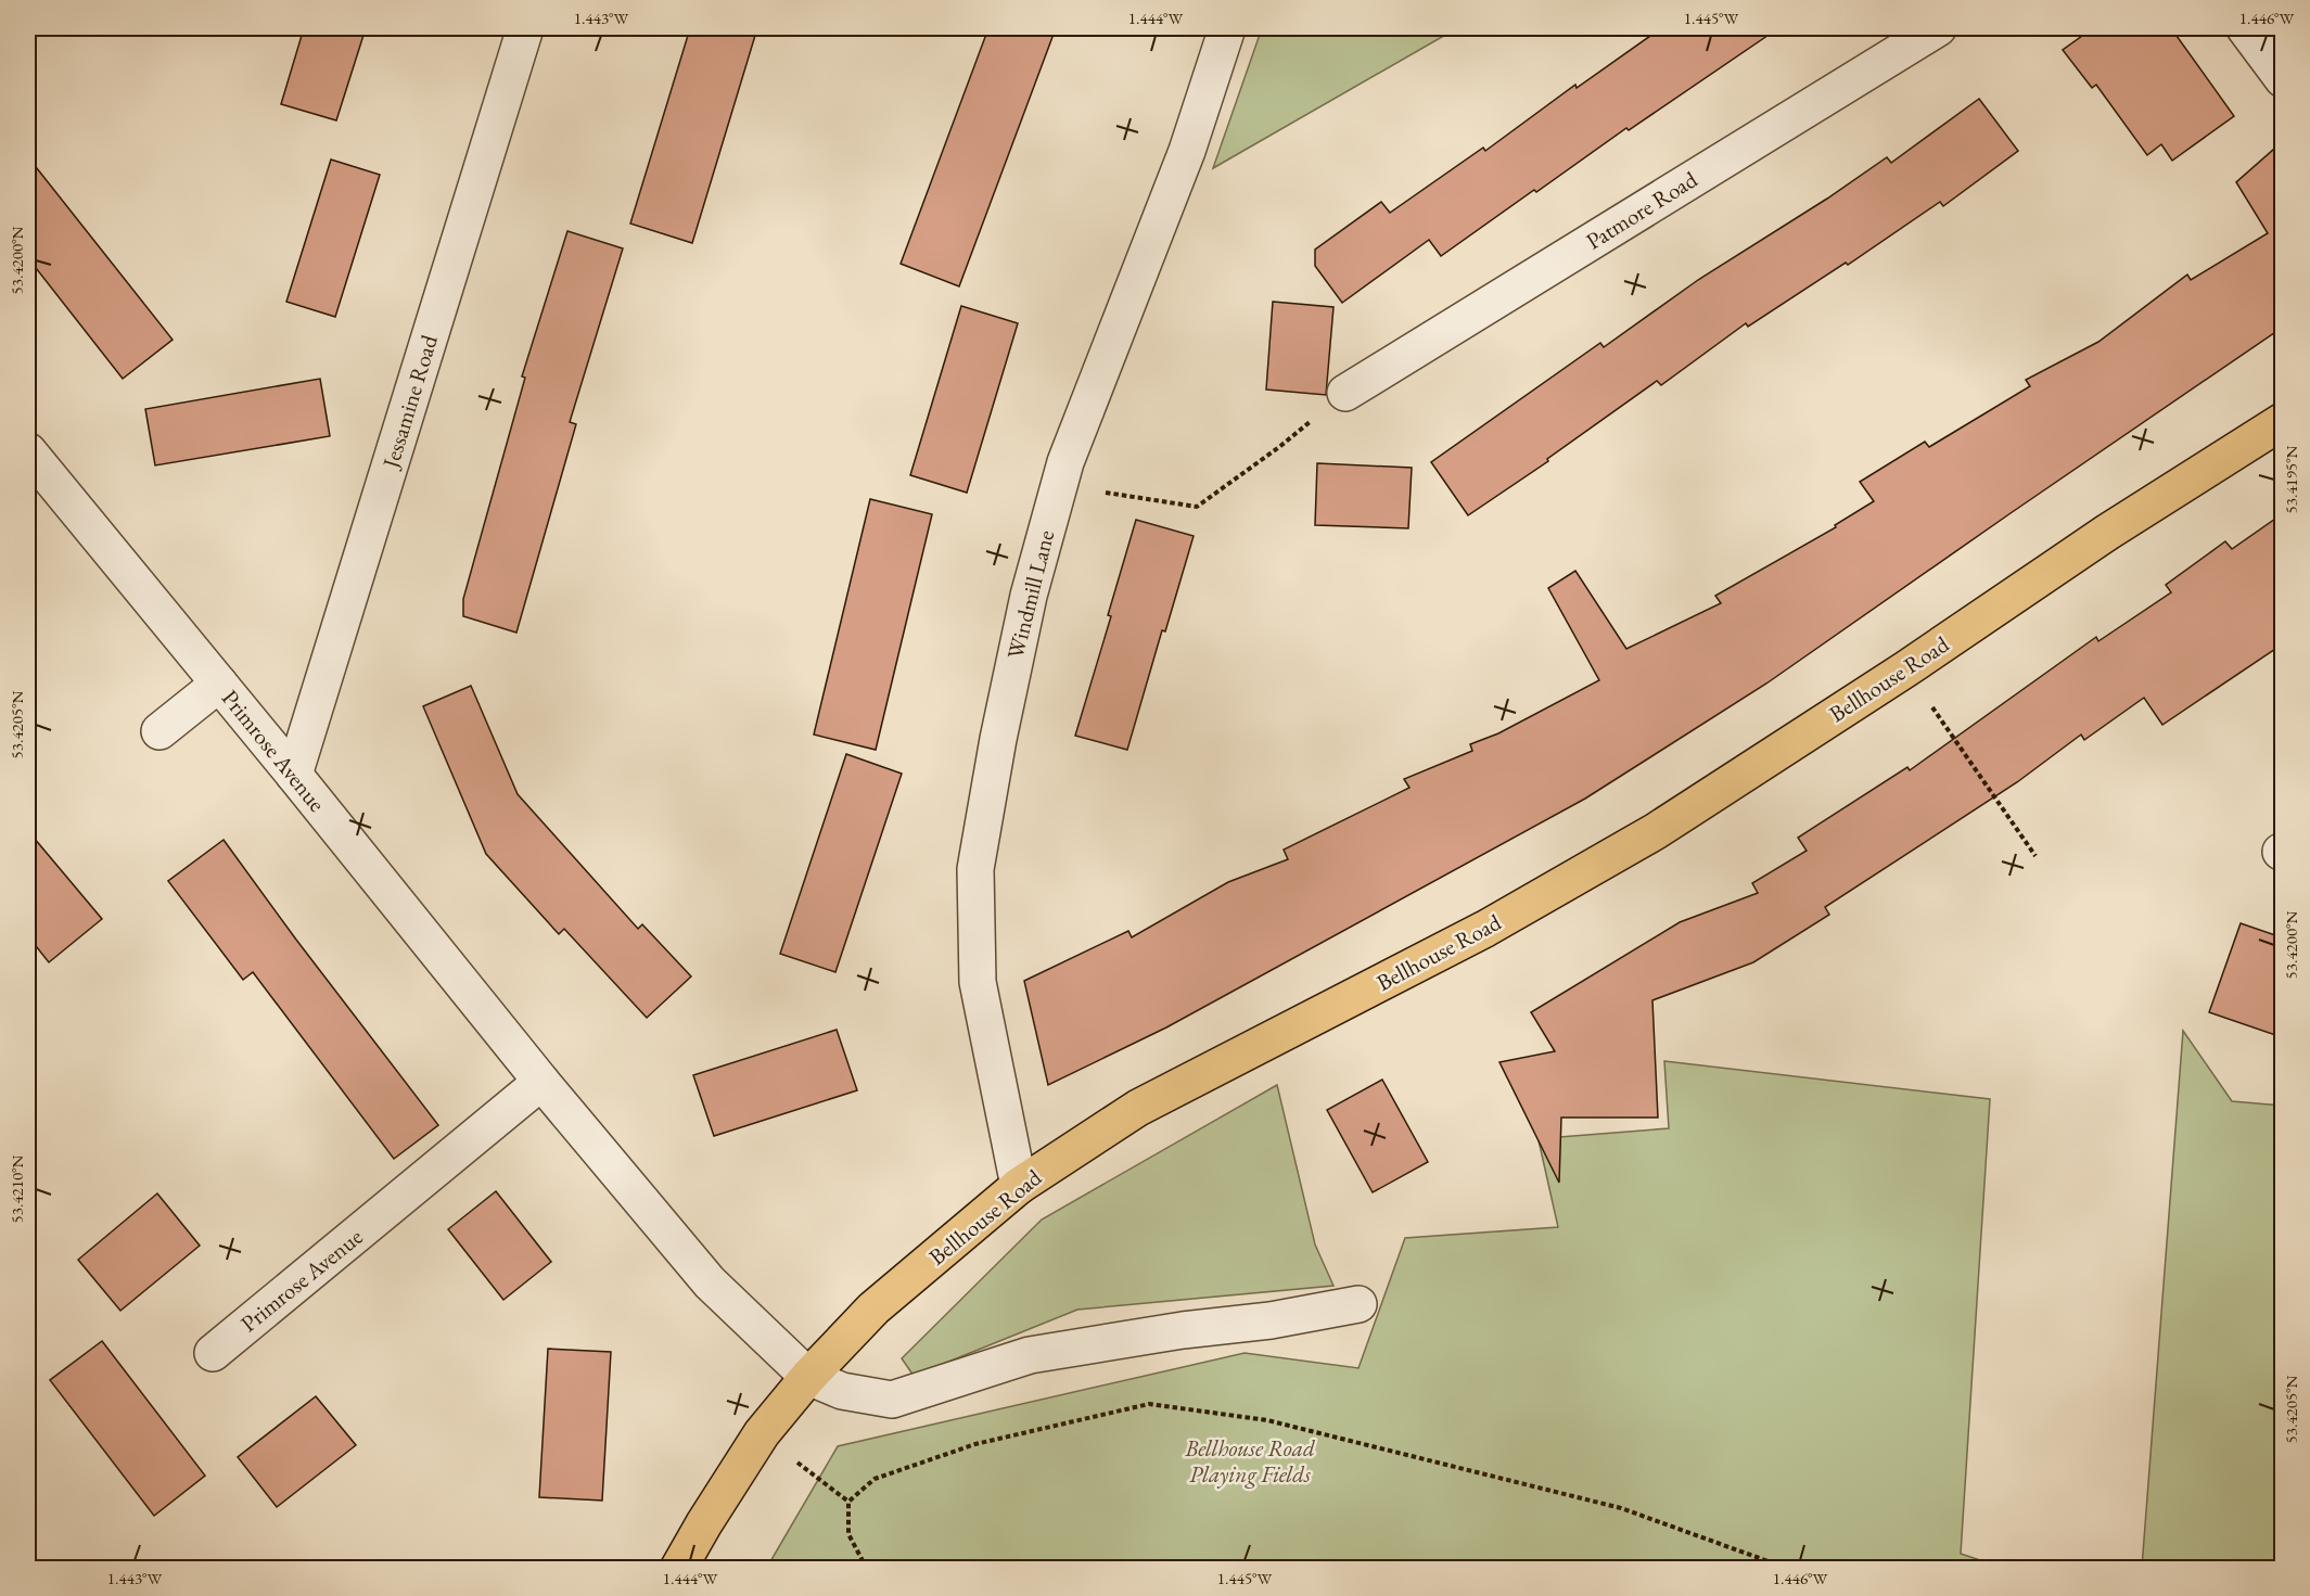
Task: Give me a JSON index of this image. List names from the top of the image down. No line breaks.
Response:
{"streets":{"main road":["Bellhouse Road"],"street":["Patmore Road","Jessamine Road","Windmill Lane","Primrose Avenue"]},"crossings":[["Jessamine Road","Primrose Avenue"],["Windmill Lane","Bellhouse Road"],["Bellhouse Road","Primrose Avenue"]],"parks":["Bellhouse Road Playing Fields"],"coordinates":["1.443°W","1.444°W","1.445°W","1.446°W","53.4200°N","53.4195°N","53.4205°N","53.4210°N"]}
